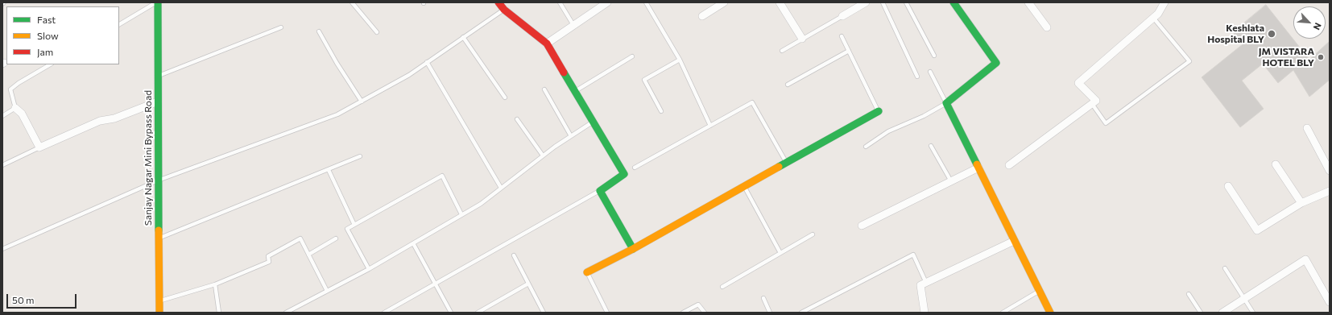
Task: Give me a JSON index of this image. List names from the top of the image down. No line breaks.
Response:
{"streets":{"street":["Sanjay Nagar Mini Bypass Road"]},"places":["Keshlata Hospital BLY","JM VISTARA HOTEL BLY"],"legend":["Fast","Slow","Jam"],"scale_bar":"50 m","north":"bottom right"}
